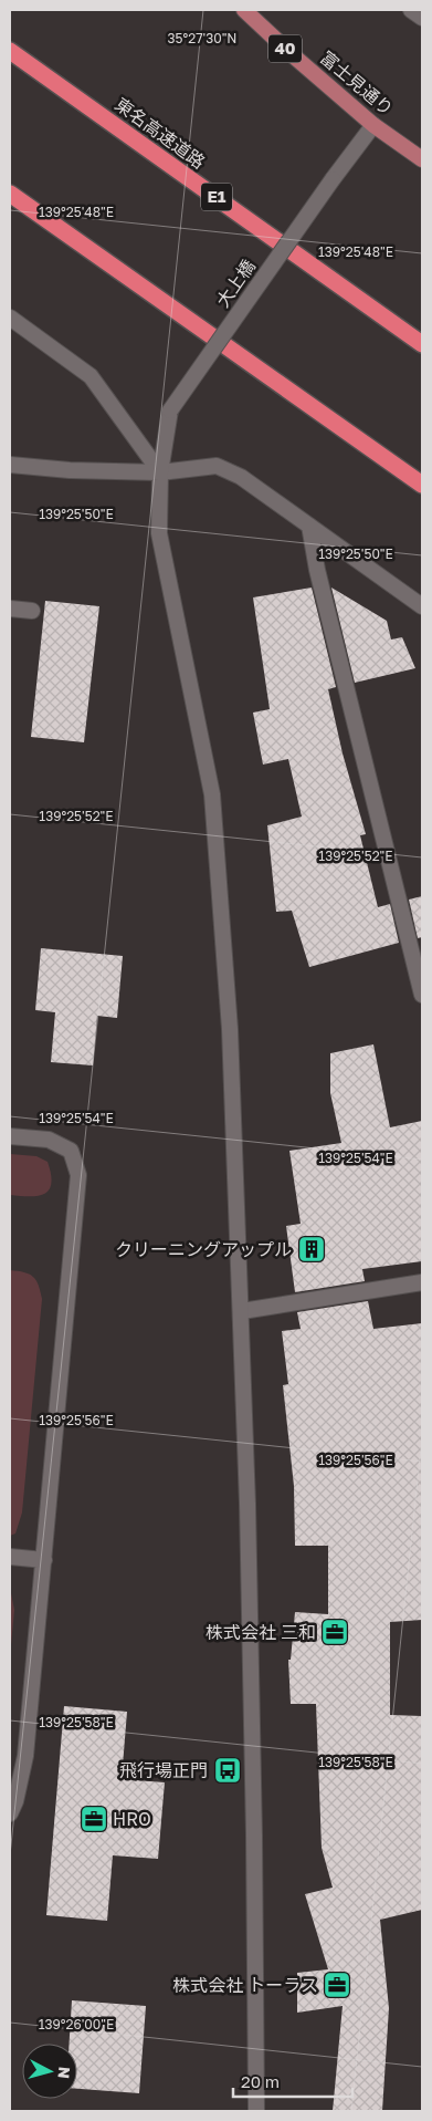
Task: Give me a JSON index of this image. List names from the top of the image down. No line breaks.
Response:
{"streets":{"highway":["東名高速道路","E1"],"main road":["40","富士見通り"],"street":["大上橋"]},"crossings":[["富士見通り","大上橋"]],"places":{"building":["クリーニングアップル"],"office":["株式会社 三和","HRO","株式会社 トーラス"],"bus stop":["飛行場正門"]},"scale_bar":"20 m","north":"right","coordinates":["35°27'30\"N","139°25'48\"E","139°25'50\"E","139°25'52\"E","139°25'54\"E","139°25'56\"E","139°25'58\"E","139°26'00\"E"]}
